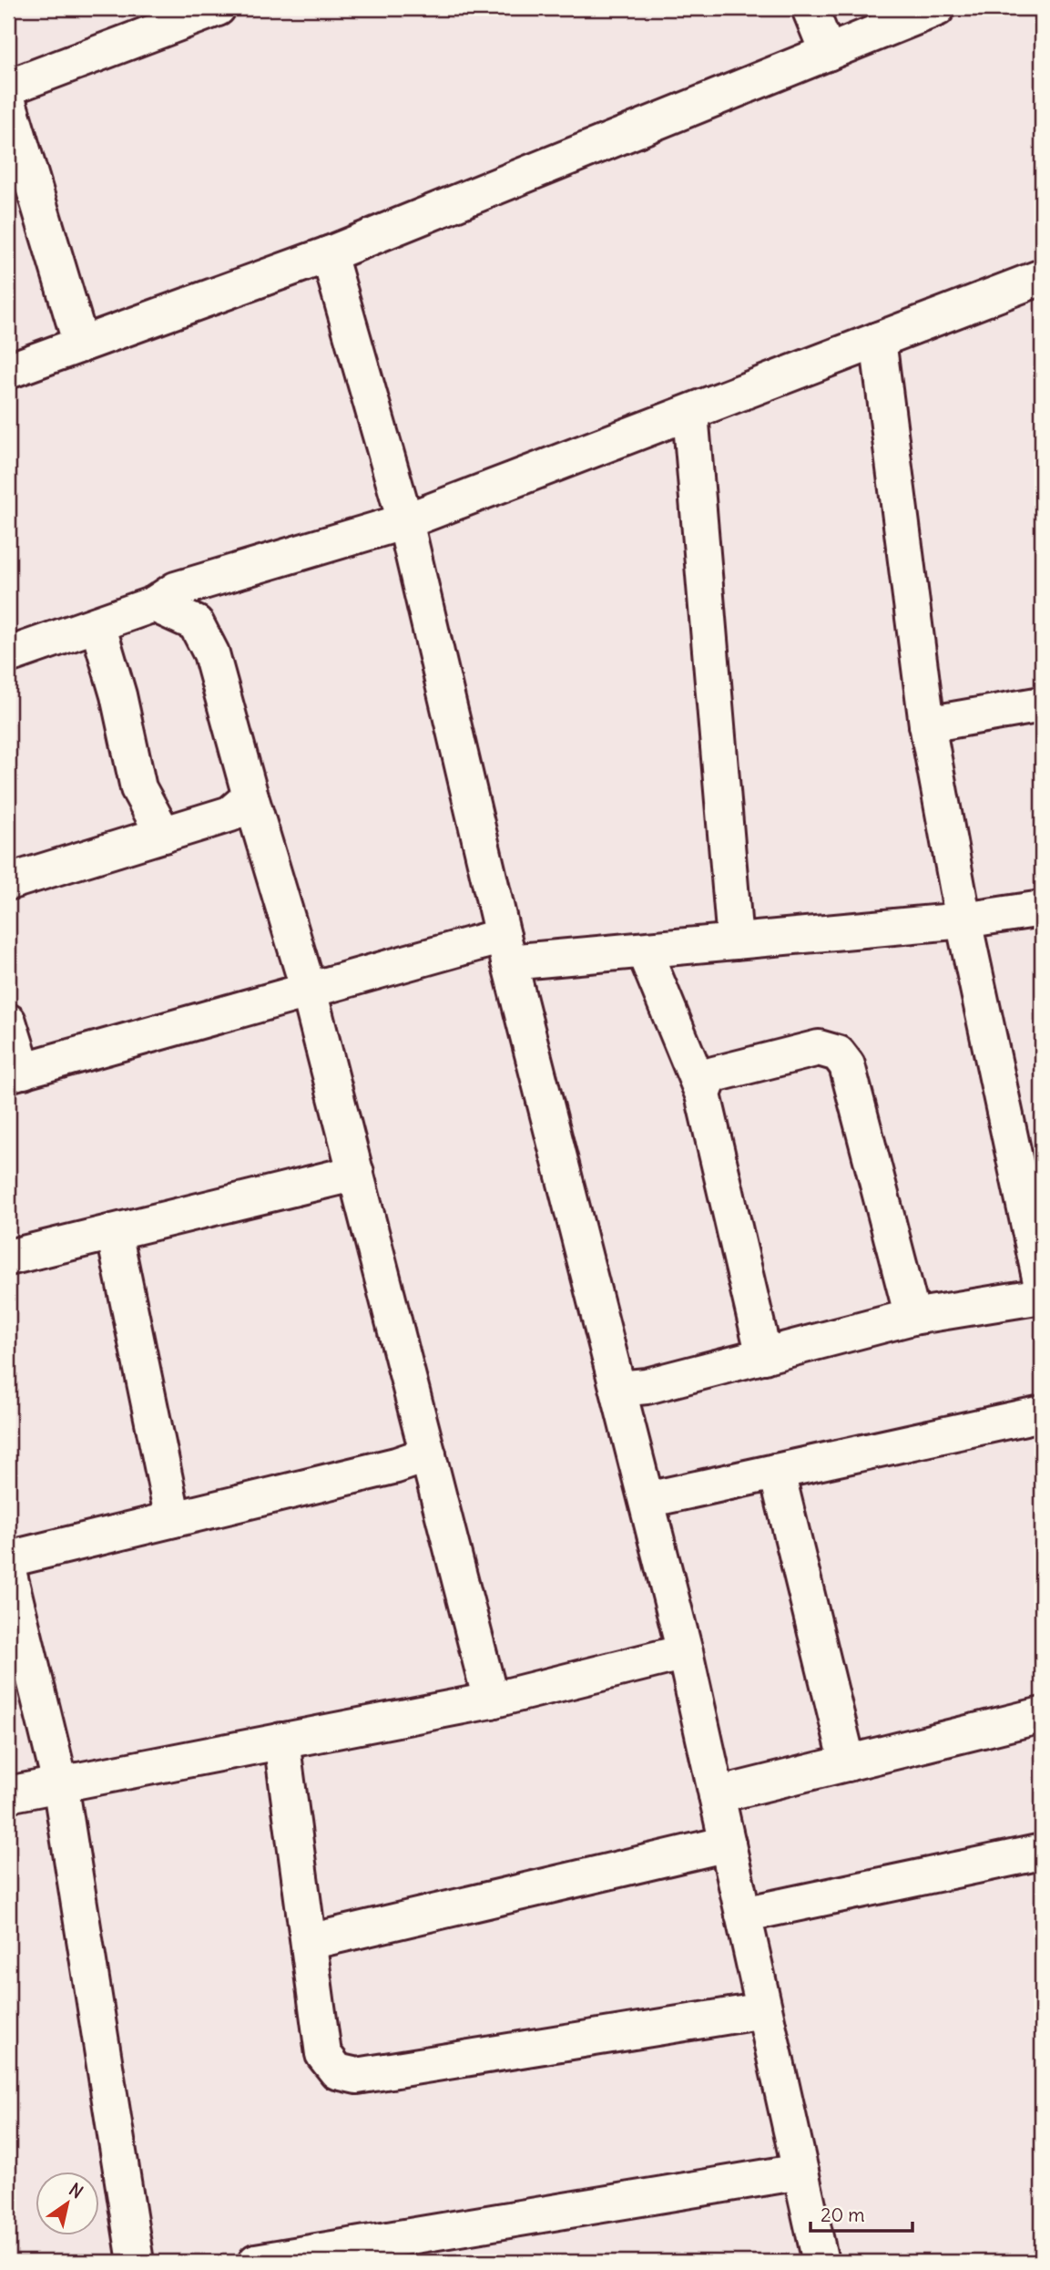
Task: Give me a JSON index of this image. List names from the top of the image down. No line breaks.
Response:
{"scale_bar":"20 m","north":"top right"}
